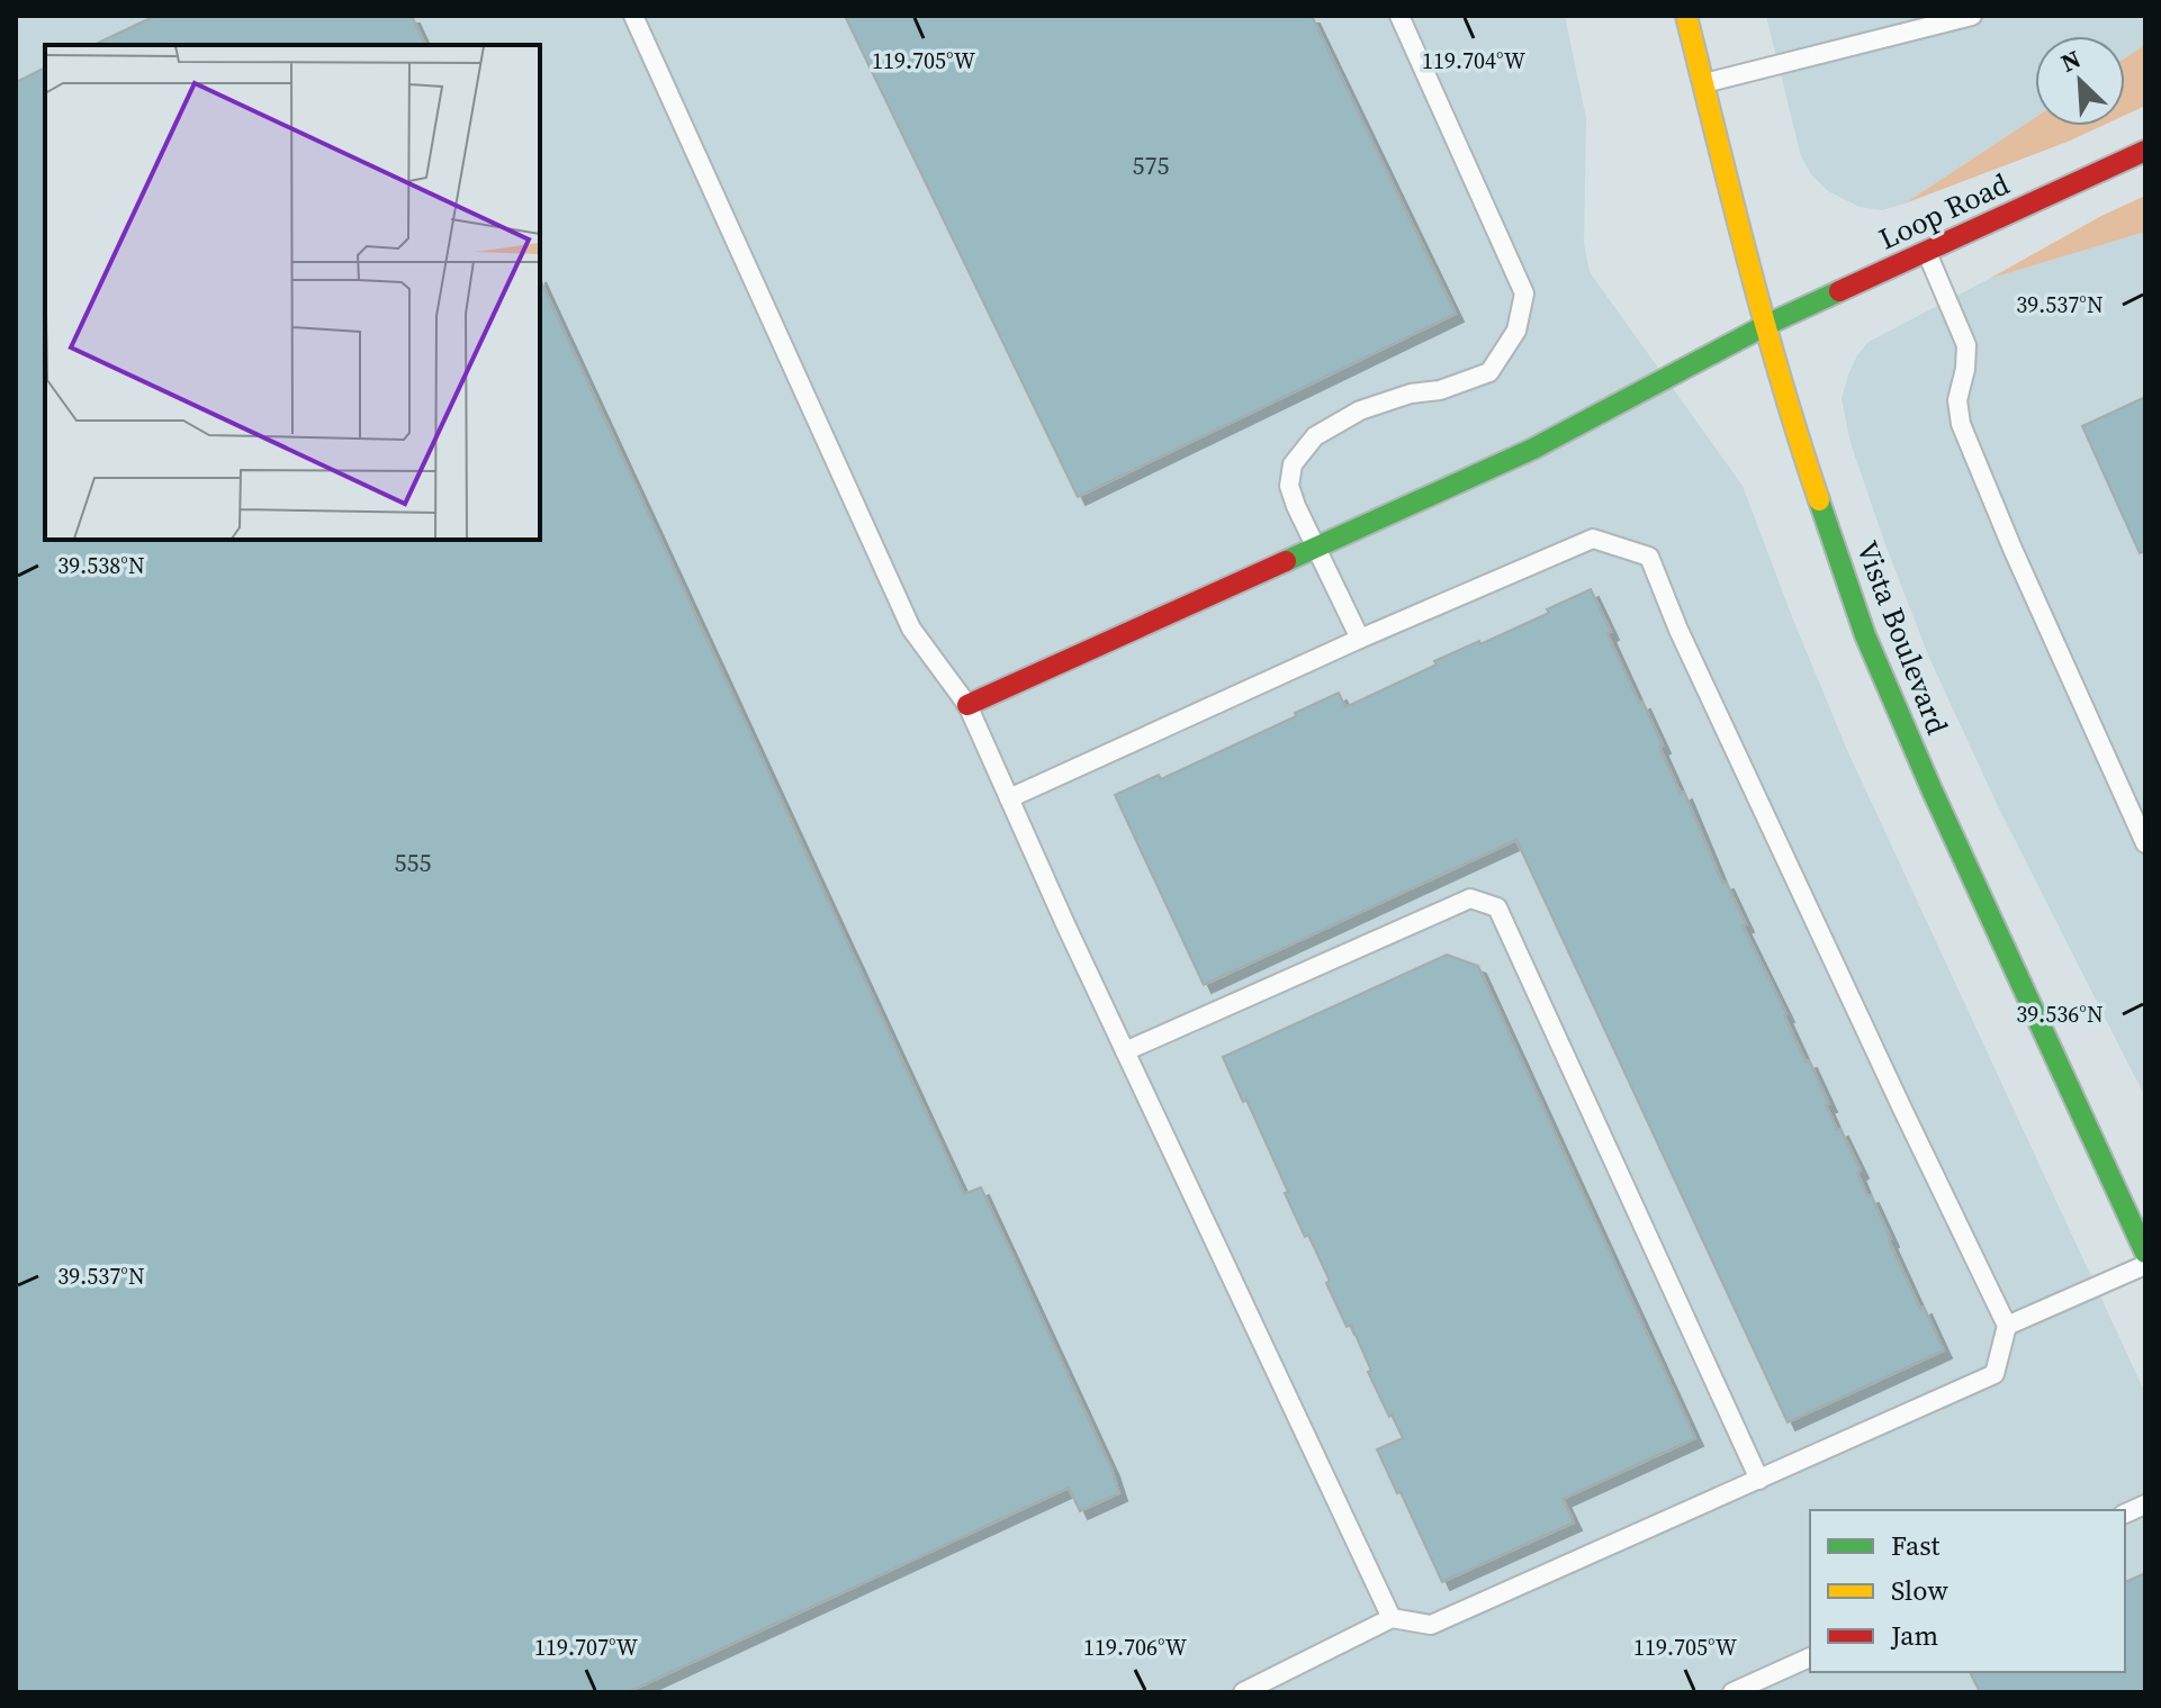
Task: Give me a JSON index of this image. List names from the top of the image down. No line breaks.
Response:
{"streets":{"main road":["Loop Road","Vista Boulevard"]},"crossings":[["Loop Road","Vista Boulevard"]],"house_numbers":["575","555"],"legend":["Fast","Slow","Jam"],"north":"top left","coordinates":["119.705°W","119.704°W","39.537°N","39.538°N","39.536°N","119.707°W","119.706°W"]}
